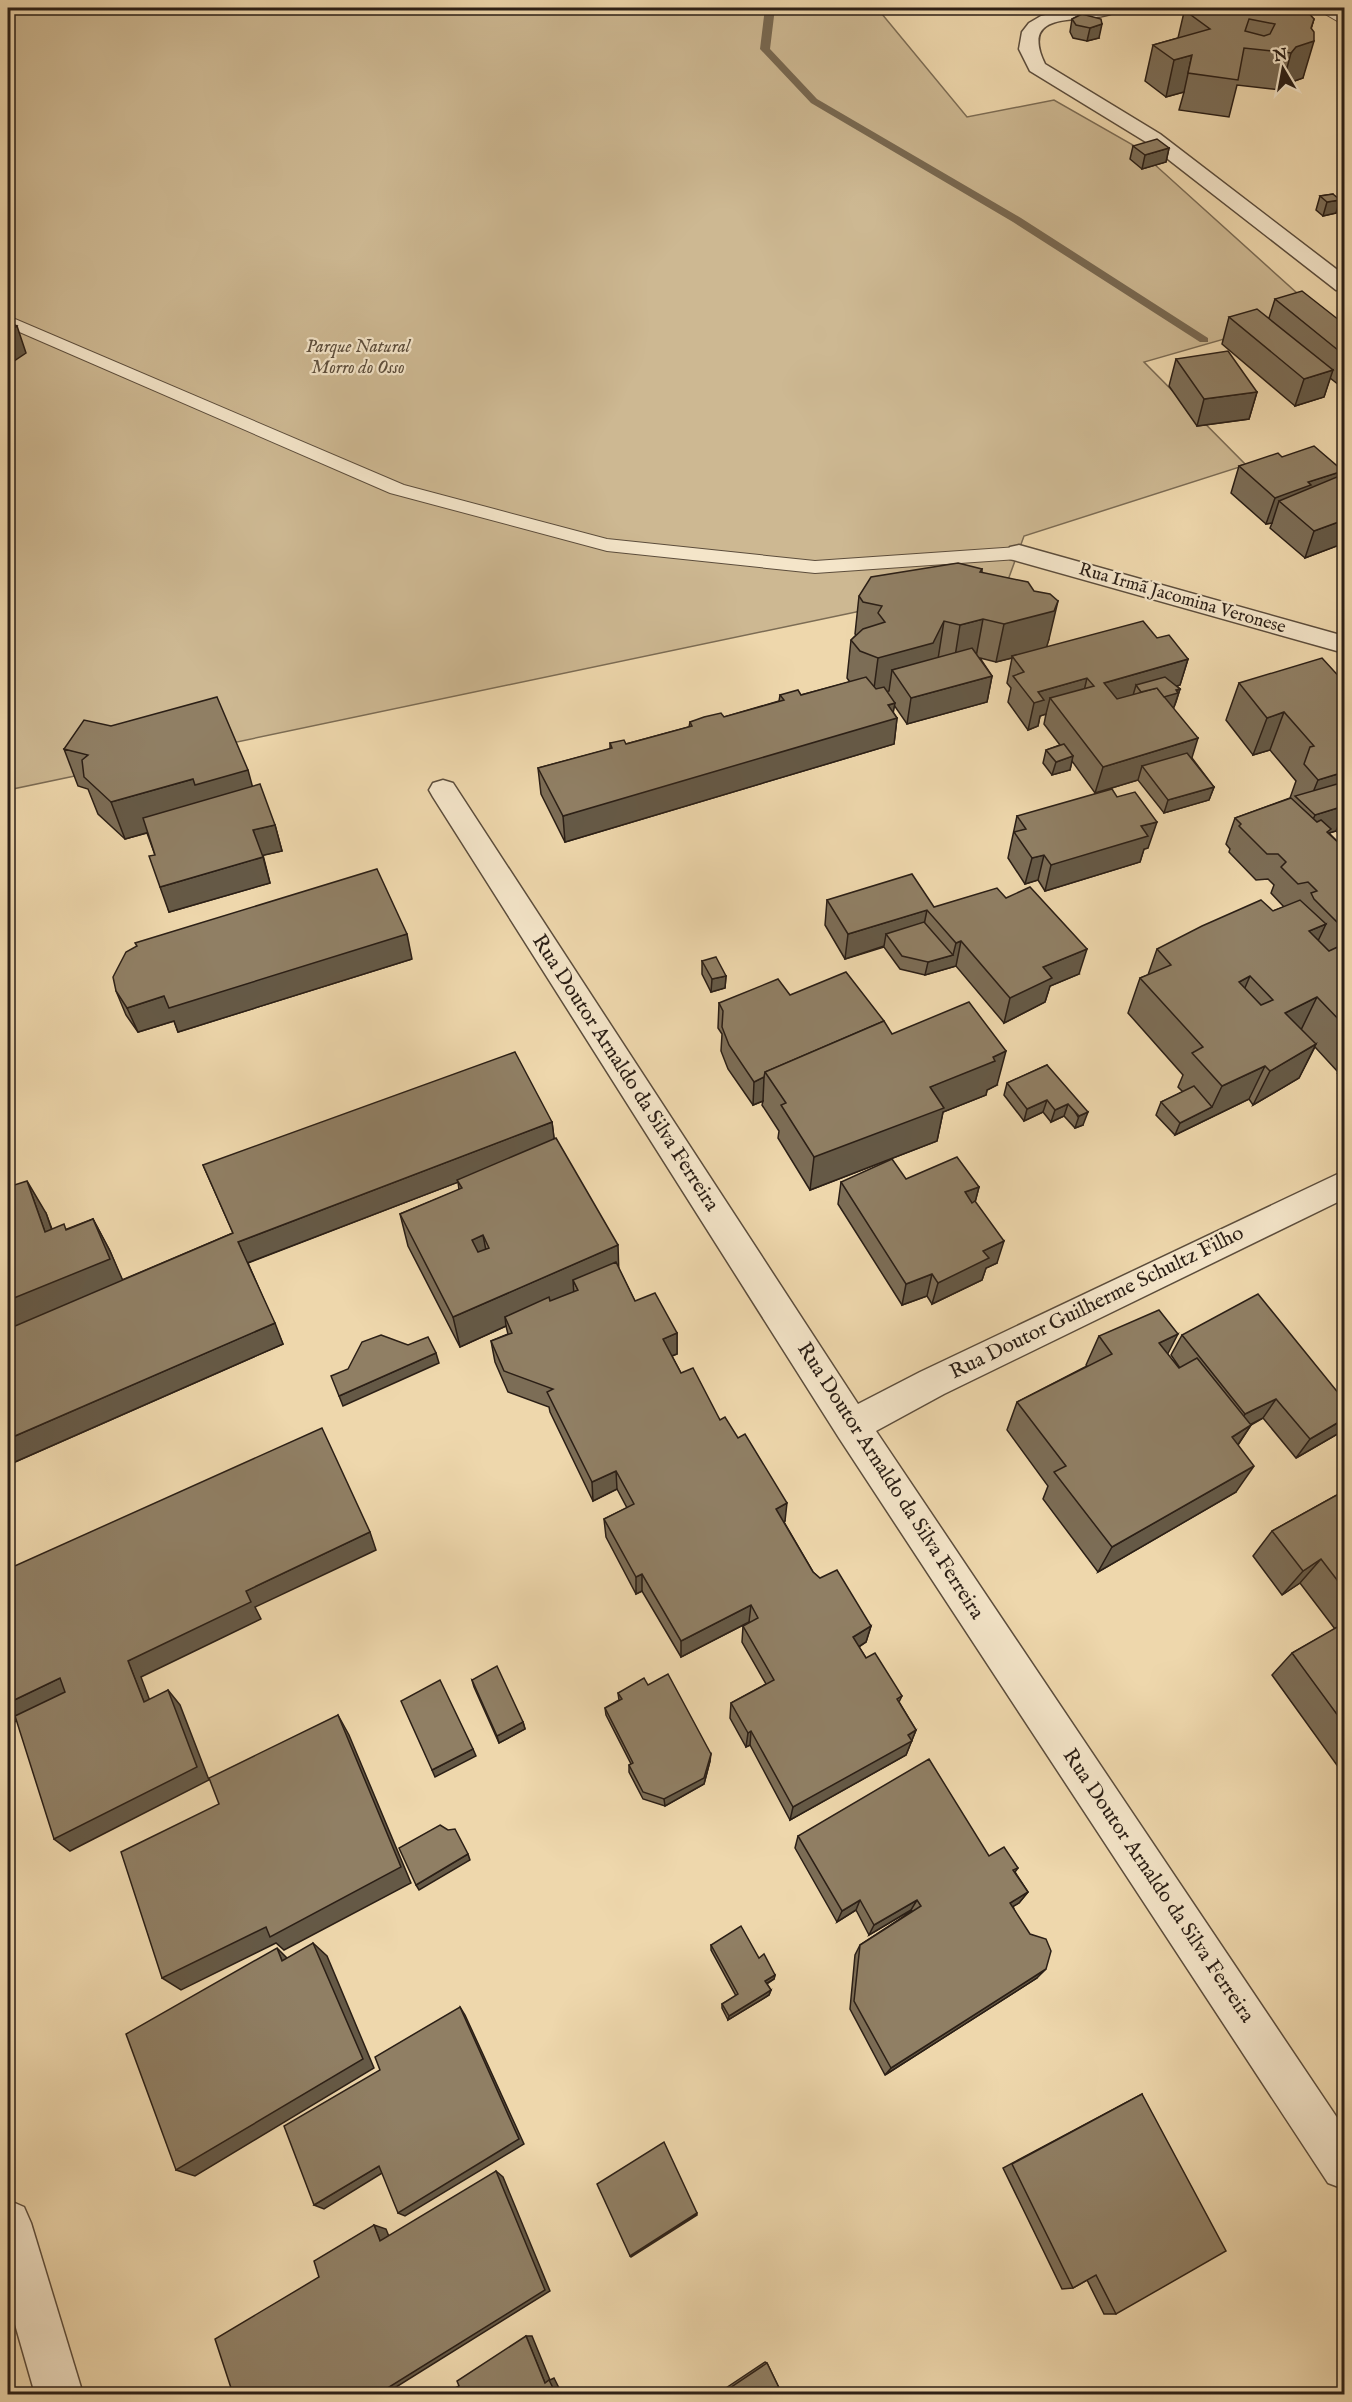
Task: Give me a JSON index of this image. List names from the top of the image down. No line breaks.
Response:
{"streets":{"street":["Rua Irmã Jacomina Veronese","Rua Doutor Arnaldo da Silva Ferreira","Rua Doutor Guilherme Schultz Filho"]},"crossings":[["Rua Doutor Arnaldo da Silva Ferreira","Rua Doutor Guilherme Schultz Filho"]],"parks":["Parque Natural Morro do Osso"],"north":"top"}
